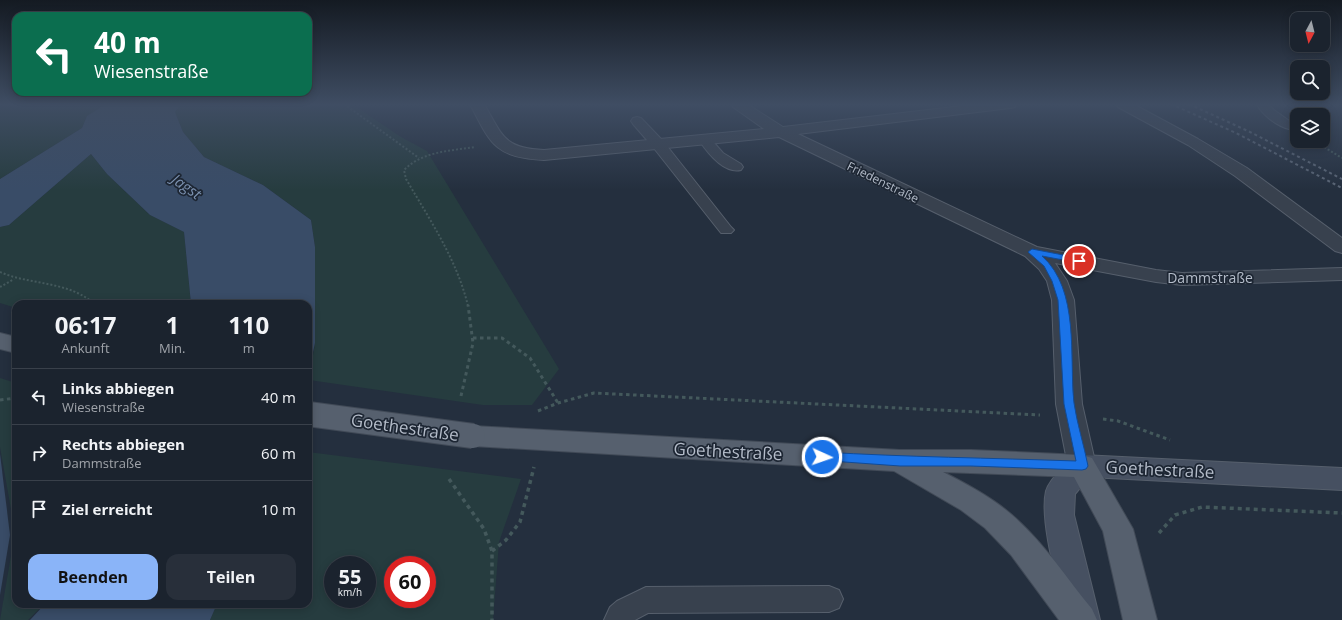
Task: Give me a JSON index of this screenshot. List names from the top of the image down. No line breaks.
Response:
{"streets":{"main road":["Goethestraße"],"street":["Friedenstraße","Dammstraße"]},"crossings":[["Friedenstraße","Dammstraße"]],"water":["Jagst"],"north":"bottom","page":{"turn":["40 m","Wiesenstraße"],"eta":["06:17","Ankunft","1","Min.","110","m"],"list":[{"name":"Links abbiegen","note":"Wiesenstraße","value":"40 m"},{"name":"Rechts abbiegen","note":"Dammstraße","value":"60 m"},{"name":"Ziel erreicht","value":"10 m"}],"buttons":["Beenden","Teilen"],"speed":"55 km/h","limit":"60"}}
